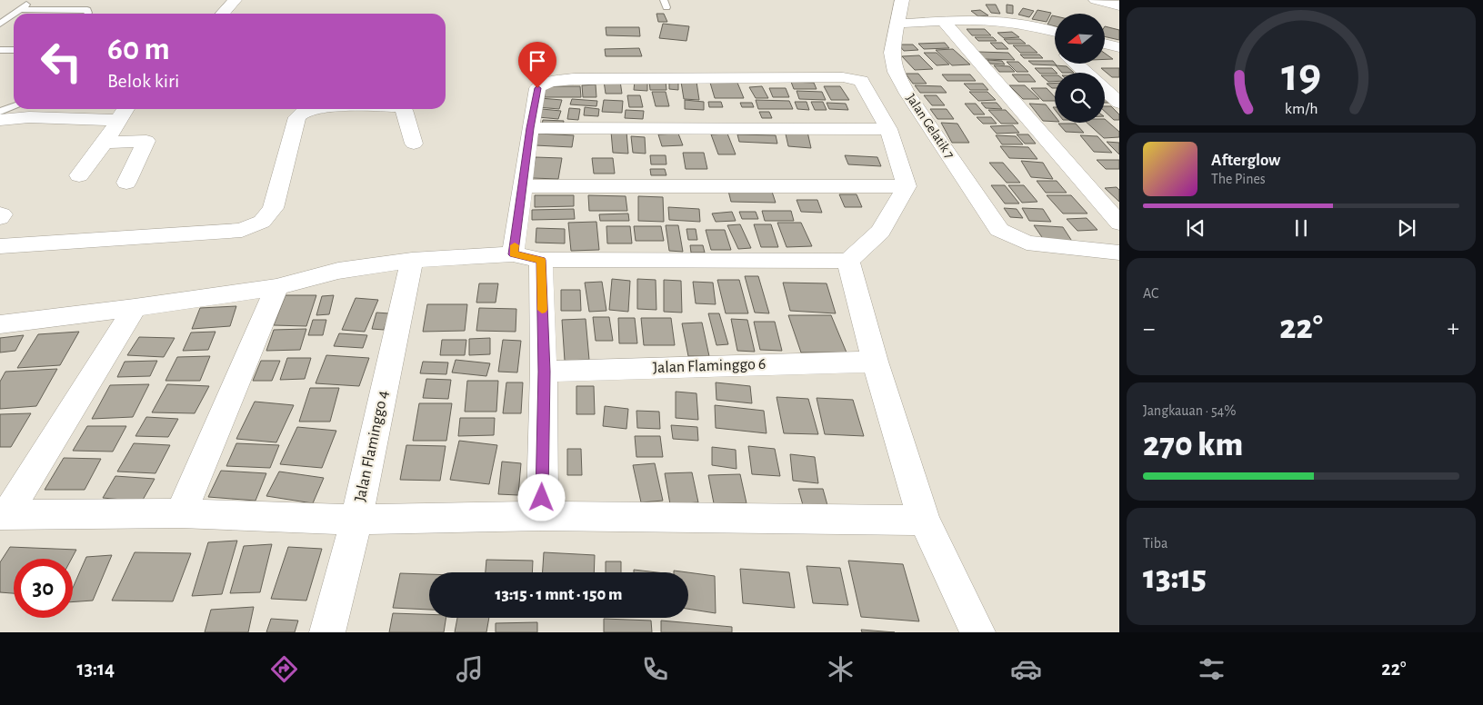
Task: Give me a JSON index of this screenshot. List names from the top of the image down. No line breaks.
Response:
{"streets":{"street":["Jalan Gelatik 7","Jalan Flaminggo 6","Jalan Flaminggo 4"]},"north":"left","page":{"turn":["60 m","Belok kiri"],"song":["Afterglow","The Pines"],"tile":["AC",["Jangkauan · 54%","270 km"],["Tiba","13:15"]],"heat":["−","22°","+"],"limit":"30","trip":"13:15 · 1 mnt · 150 m","tabs":["13:14","22°"],"gauge":["19","km/h"]}}
